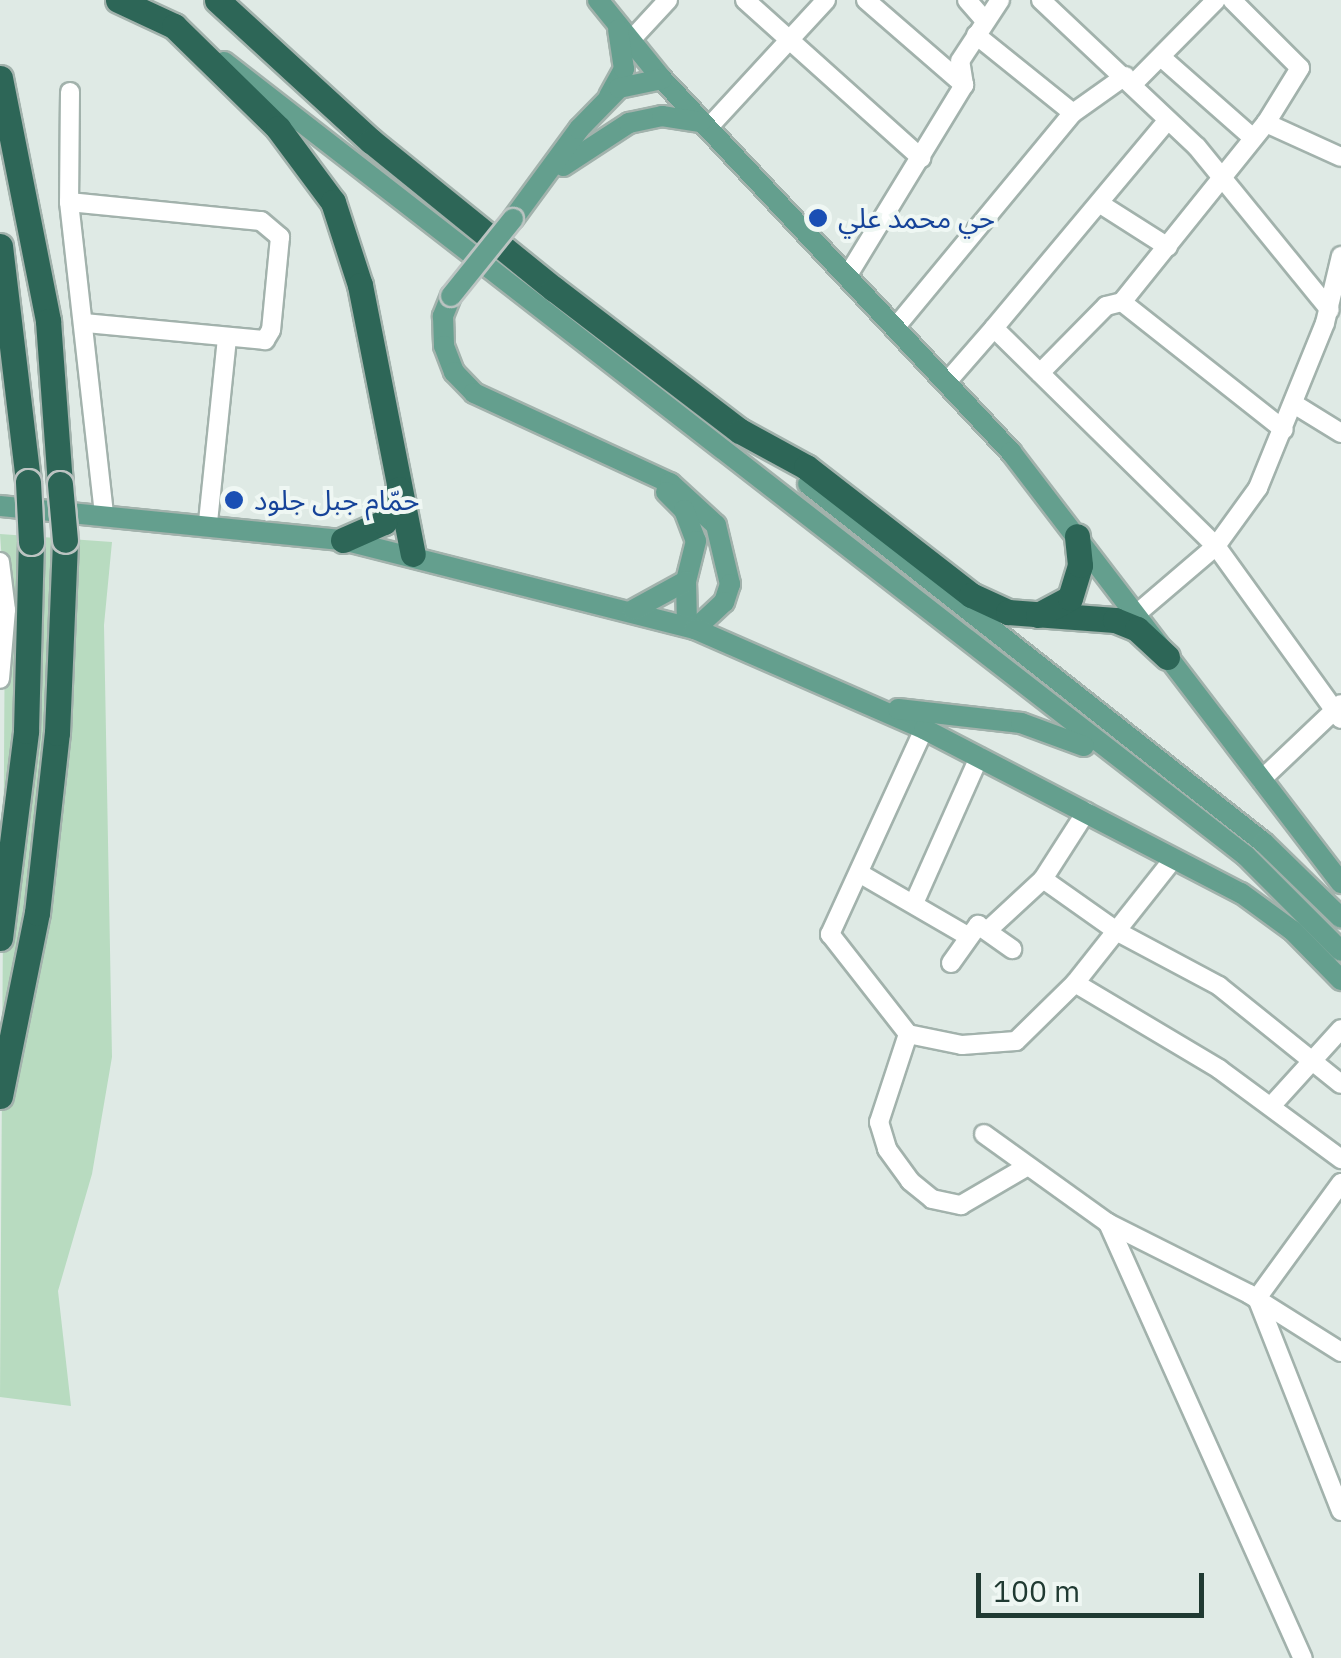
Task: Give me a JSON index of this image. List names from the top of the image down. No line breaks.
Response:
{"places":["حي محمد علي","حمّام جبل جلود"],"scale_bar":"100 m"}
